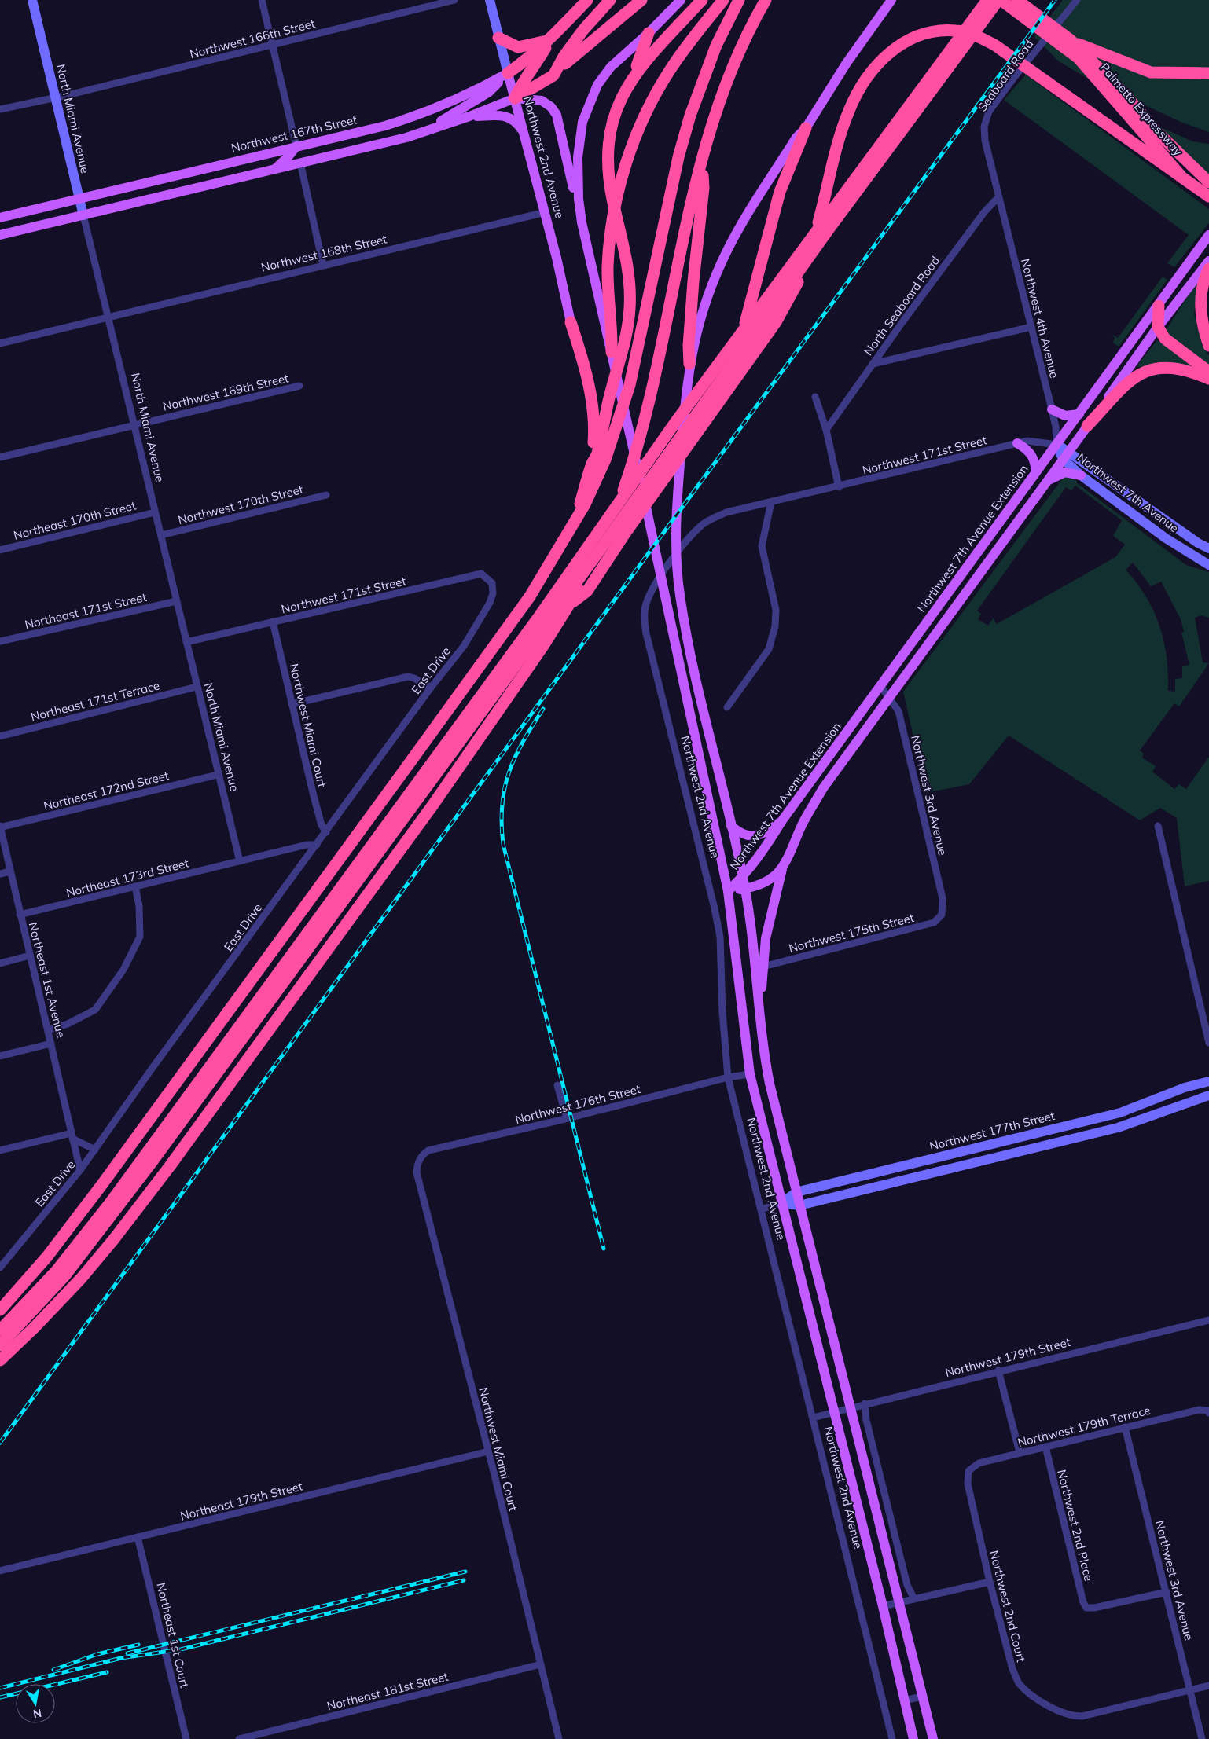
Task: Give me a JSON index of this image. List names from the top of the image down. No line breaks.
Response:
{"streets":{"highway":["Palmetto Expressway"],"main road":["Northwest 167th Street","Northwest 2nd Avenue","Northwest 7th Avenue Extension"],"street":["Northwest 166th Street","Seaboard Road","North Miami Avenue","Northwest 168th Street","North Seaboard Road","Northwest 4th Avenue","Northwest 169th Street","Northwest 171st Street","Northwest 7th Avenue","Northwest 170th Street","Northeast 170th Street","Northeast 171st Street","East Drive","Northeast 171st Terrace","Northwest Miami Court","Northeast 172nd Street","Northwest 3rd Avenue","Northeast 173rd Street","Northwest 175th Street","Northeast 1st Avenue","Northwest 176th Street","Northwest 177th Street","Northwest 179th Street","Northwest 179th Terrace","Northeast 179th Street","Northwest 2nd Place","Northwest 2nd Court","Northeast 1st Court","Northeast 181st Street"]},"crossings":[["Northwest 166th Street","North Miami Avenue"],["Seaboard Road","North Seaboard Road"],["Seaboard Road","Northwest 4th Avenue"],["North Miami Avenue","Northwest 167th Street"],["North Miami Avenue","Northwest 168th Street"],["North Miami Avenue","Northwest 169th Street"],["North Miami Avenue","Northwest 171st Street"],["North Miami Avenue","Northwest 170th Street"],["North Miami Avenue","Northeast 170th Street"],["North Miami Avenue","Northeast 171st Street"],["North Miami Avenue","Northeast 171st Terrace"],["North Miami Avenue","Northeast 172nd Street"],["North Miami Avenue","Northeast 173rd Street"],["Northwest 167th Street","Northwest 2nd Avenue"],["Northwest 2nd Avenue","Northwest 168th Street"],["Northwest 2nd Avenue","Northwest 171st Street"],["Northwest 2nd Avenue","Northwest 7th Avenue Extension"],["Northwest 2nd Avenue","Northwest 176th Street"],["Northwest 2nd Avenue","Northwest 177th Street"],["Northwest 2nd Avenue","Northwest 179th Street"],["North Seaboard Road","Northwest 4th Avenue"],["Northwest 4th Avenue","Northwest 171st Street"],["Northwest 4th Avenue","Northwest 7th Avenue"],["Northwest 4th Avenue","Northwest 7th Avenue Extension"],["Northwest 171st Street","Northwest 7th Avenue"],["Northwest 171st Street","Northwest 7th Avenue Extension"],["Northwest 171st Street","East Drive"],["Northwest 171st Street","Northwest Miami Court"],["Northwest 7th Avenue","Northwest 7th Avenue Extension"],["Northwest 7th Avenue Extension","Northwest 3rd Avenue"],["East Drive","Northwest Miami Court"],["East Drive","Northeast 173rd Street"],["East Drive","Northeast 1st Avenue"],["Northwest Miami Court","Northwest 176th Street"],["Northwest Miami Court","Northeast 179th Street"],["Northwest Miami Court","Northeast 181st Street"],["Northeast 172nd Street","Northeast 1st Avenue"],["Northwest 3rd Avenue","Northwest 175th Street"],["Northwest 3rd Avenue","Northwest 179th Terrace"],["Northwest 3rd Avenue","Northwest 2nd Place"],["Northwest 3rd Avenue","Northwest 2nd Court"],["Northeast 173rd Street","Northeast 1st Avenue"],["Northwest 179th Terrace","Northwest 2nd Place"],["Northwest 179th Terrace","Northwest 2nd Court"],["Northeast 179th Street","Northeast 1st Court"]],"north":"bottom"}
